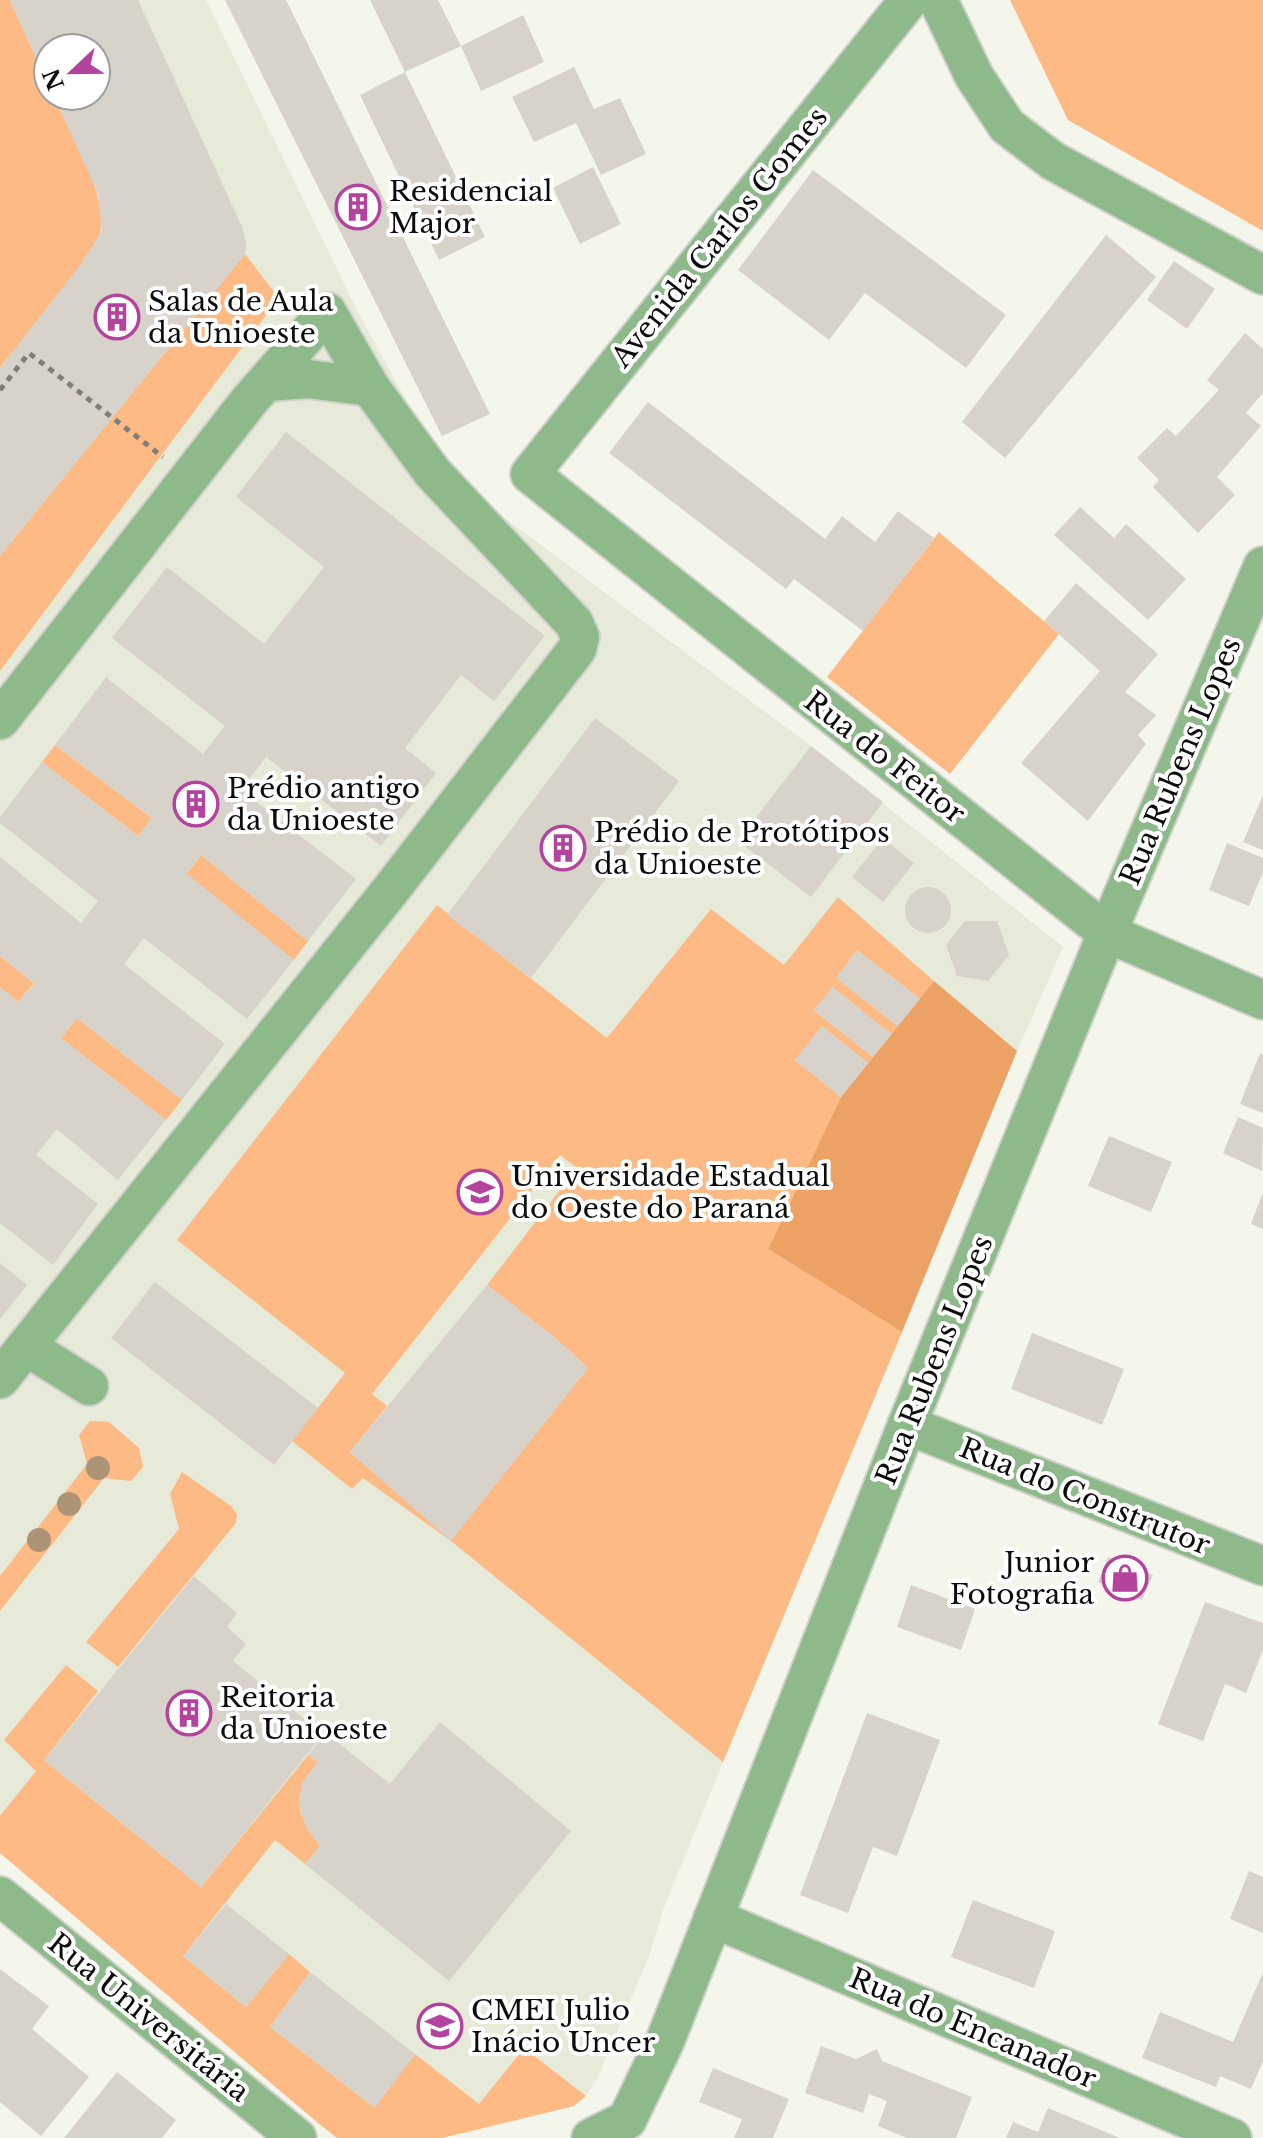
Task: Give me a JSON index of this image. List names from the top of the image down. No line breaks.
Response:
{"streets":{"street":["Avenida Carlos Gomes","Rua do Feitor","Rua Rubens Lopes","Rua do Construtor","Rua Universitária","Rua do Encanador"]},"crossings":[["Avenida Carlos Gomes","Rua do Feitor"],["Rua do Feitor","Rua Rubens Lopes"],["Rua Rubens Lopes","Rua do Construtor"],["Rua Rubens Lopes","Rua do Encanador"]],"places":{"building":["Residencial Major","Salas de Aula da Unioeste","Prédio antigo da Unioeste","Prédio de Protótipos da Unioeste","Reitoria da Unioeste"],"school or university":["Universidade Estadual do Oeste do Paraná","CMEI Julio Inácio Uncer"],"shop":["Junior Fotografia"]},"north":"left"}
